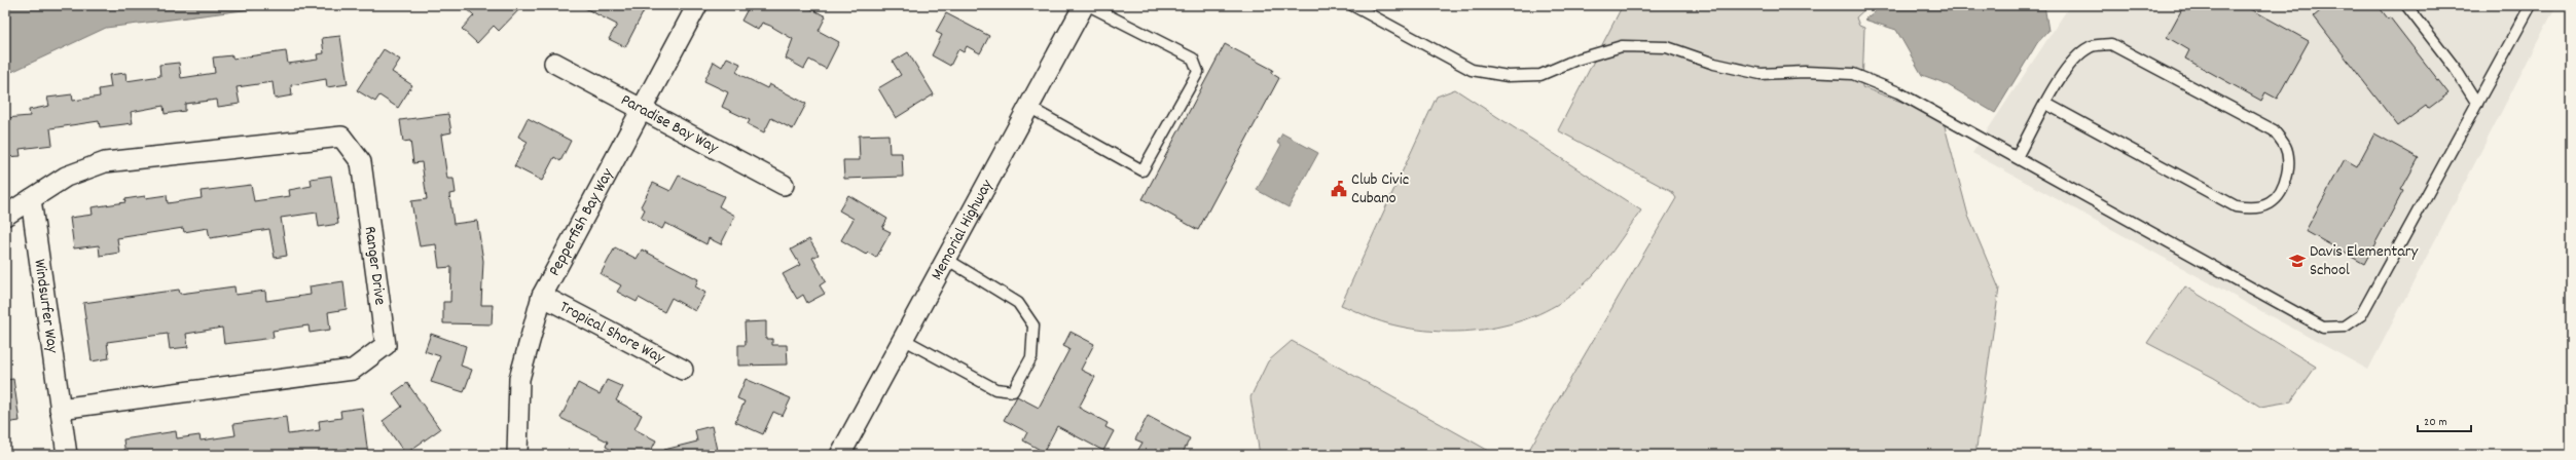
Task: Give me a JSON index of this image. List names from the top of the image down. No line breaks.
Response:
{"streets":{"street":["Paradise Bay Way","Pepperfish Bay Way","Memorial Highway","Ranger Drive","Windsurfer Way","Tropical Shore Way"]},"crossings":[["Paradise Bay Way","Pepperfish Bay Way"],["Pepperfish Bay Way","Tropical Shore Way"],["Ranger Drive","Windsurfer Way"]],"places":{"public building":["Club Civic Cubano"],"school or university":["Davis Elementary School"]},"scale_bar":"20 m"}
